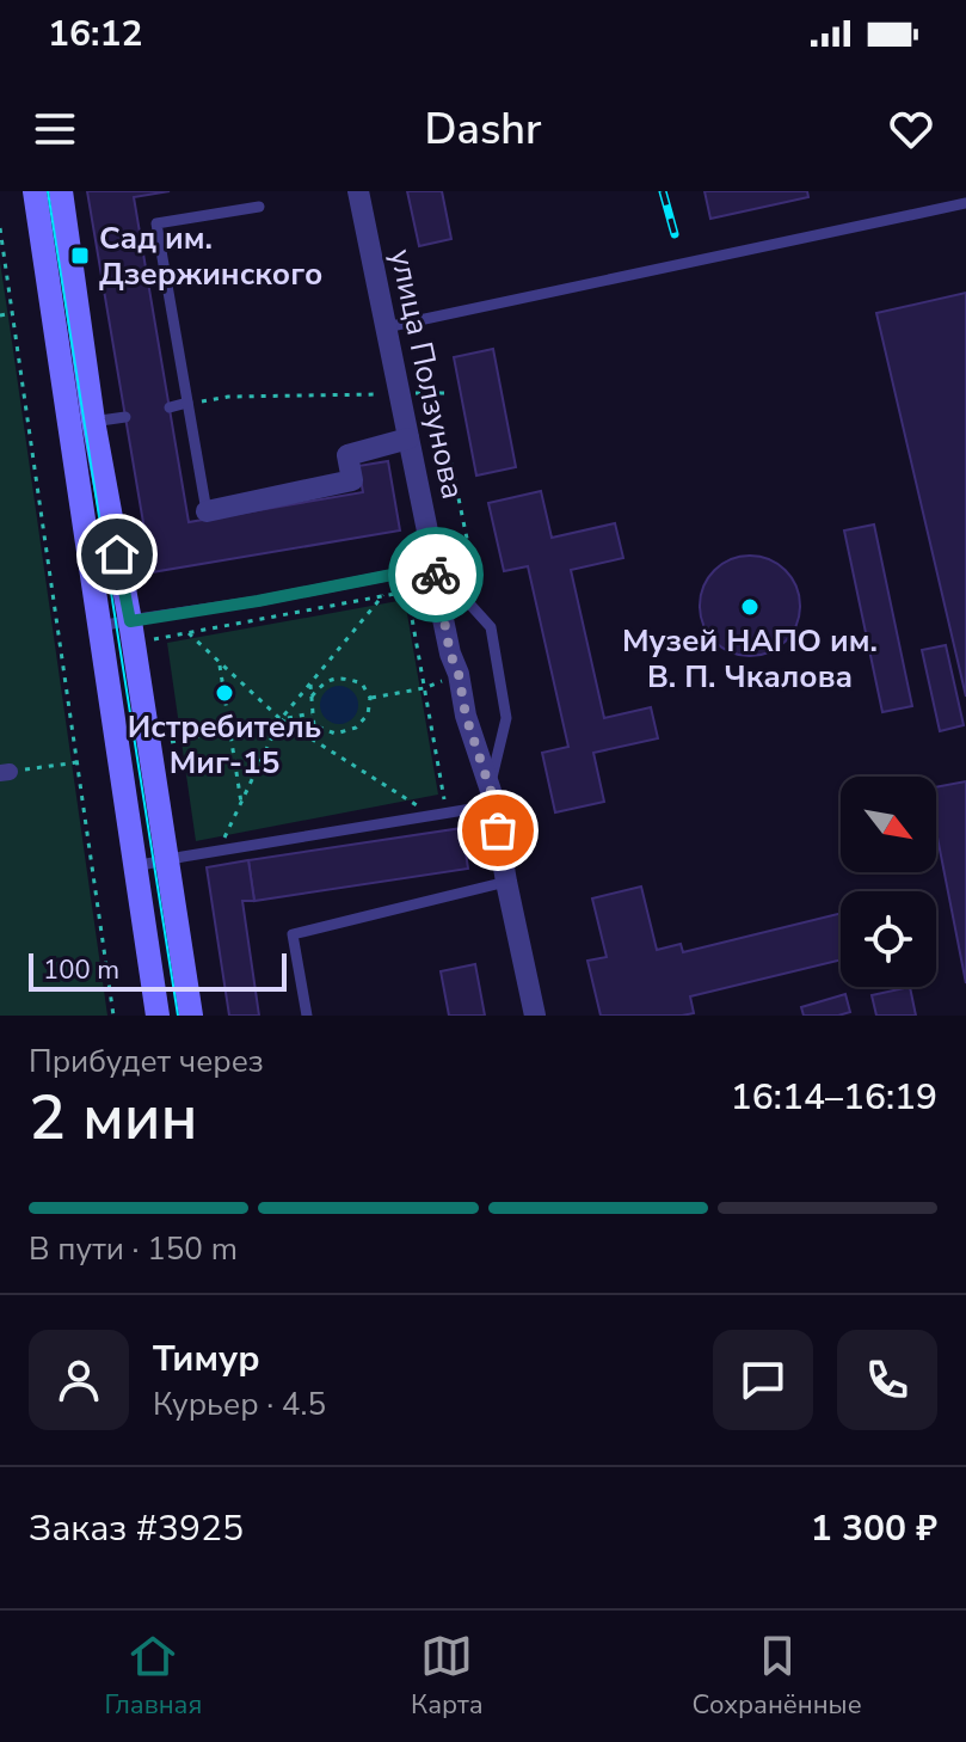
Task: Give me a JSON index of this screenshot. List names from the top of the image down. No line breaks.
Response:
{"streets":{"street":["улица Ползунова"]},"places":{"transit":["Сад им. Дзержинского"],"other":["Музей НАПО им. В. П. Чкалова","Истребитель Миг-15"]},"scale_bar":"100 m","north":"bottom right","page":{"status":"16:12","header":"Dashr","scale":"100 m","heading":["2 мин","Прибудет через","16:14–16:19"],"panel":["Тимур","Курьер · 4.5","Заказ #3925","1 300 ₽"],"bar":"В пути · 150 m","tabs":["Главная","Карта","Сохранённые"]}}
